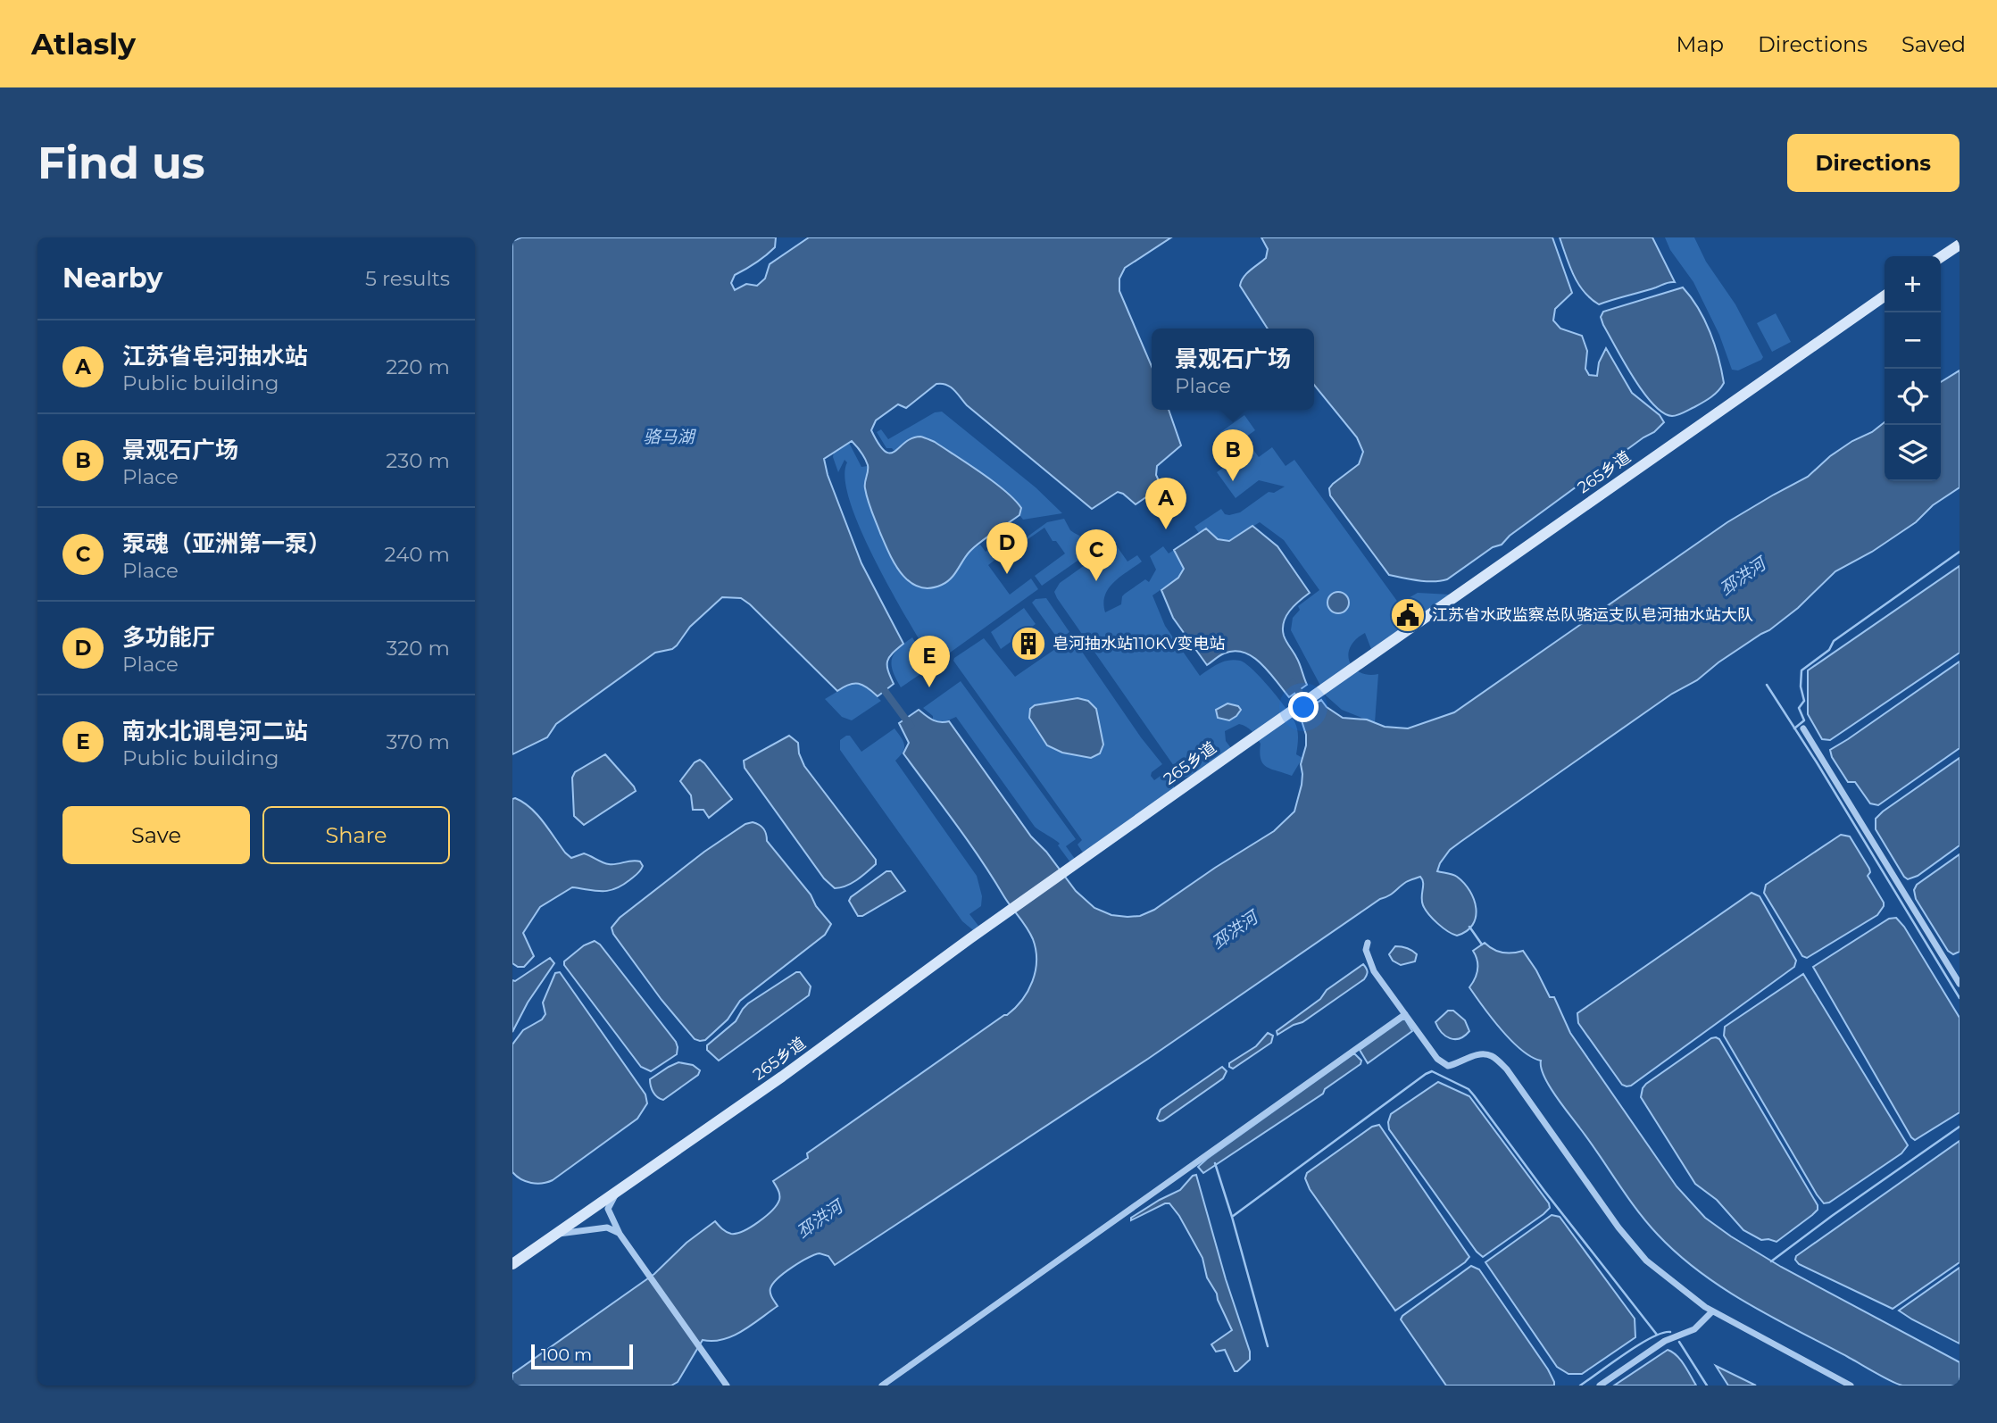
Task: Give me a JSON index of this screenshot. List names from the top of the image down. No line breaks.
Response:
{"streets":{"street":["265乡道"]},"water":["骆马湖","邳洪河"],"places":{"public building":["江苏省水政监察总队骆运支队皂河抽水站大队"],"building":["皂河抽水站110KV变电站"]},"scale_bar":"100 m","page":{"header":"Atlasly","nav":["Map","Directions","Saved"],"buttons":["Directions",["Save","Share"]],"title":"Find us","heading":["Nearby","5 results"],"map_buttons":["+","−"],"list":[{"mark":"A","name":"江苏省皂河抽水站","note":"Public building","value":"220 m"},{"mark":"B","name":"景观石广场","note":"Place","value":"230 m"},{"mark":"C","name":"泵魂（亚洲第一泵）","note":"Place","value":"240 m"},{"mark":"D","name":"多功能厅","note":"Place","value":"320 m"},{"mark":"E","name":"南水北调皂河二站","note":"Public building","value":"370 m"}],"popup":["景观石广场","Place"],"pins":["B","A","D","C","E"],"scale":"100 m"}}
